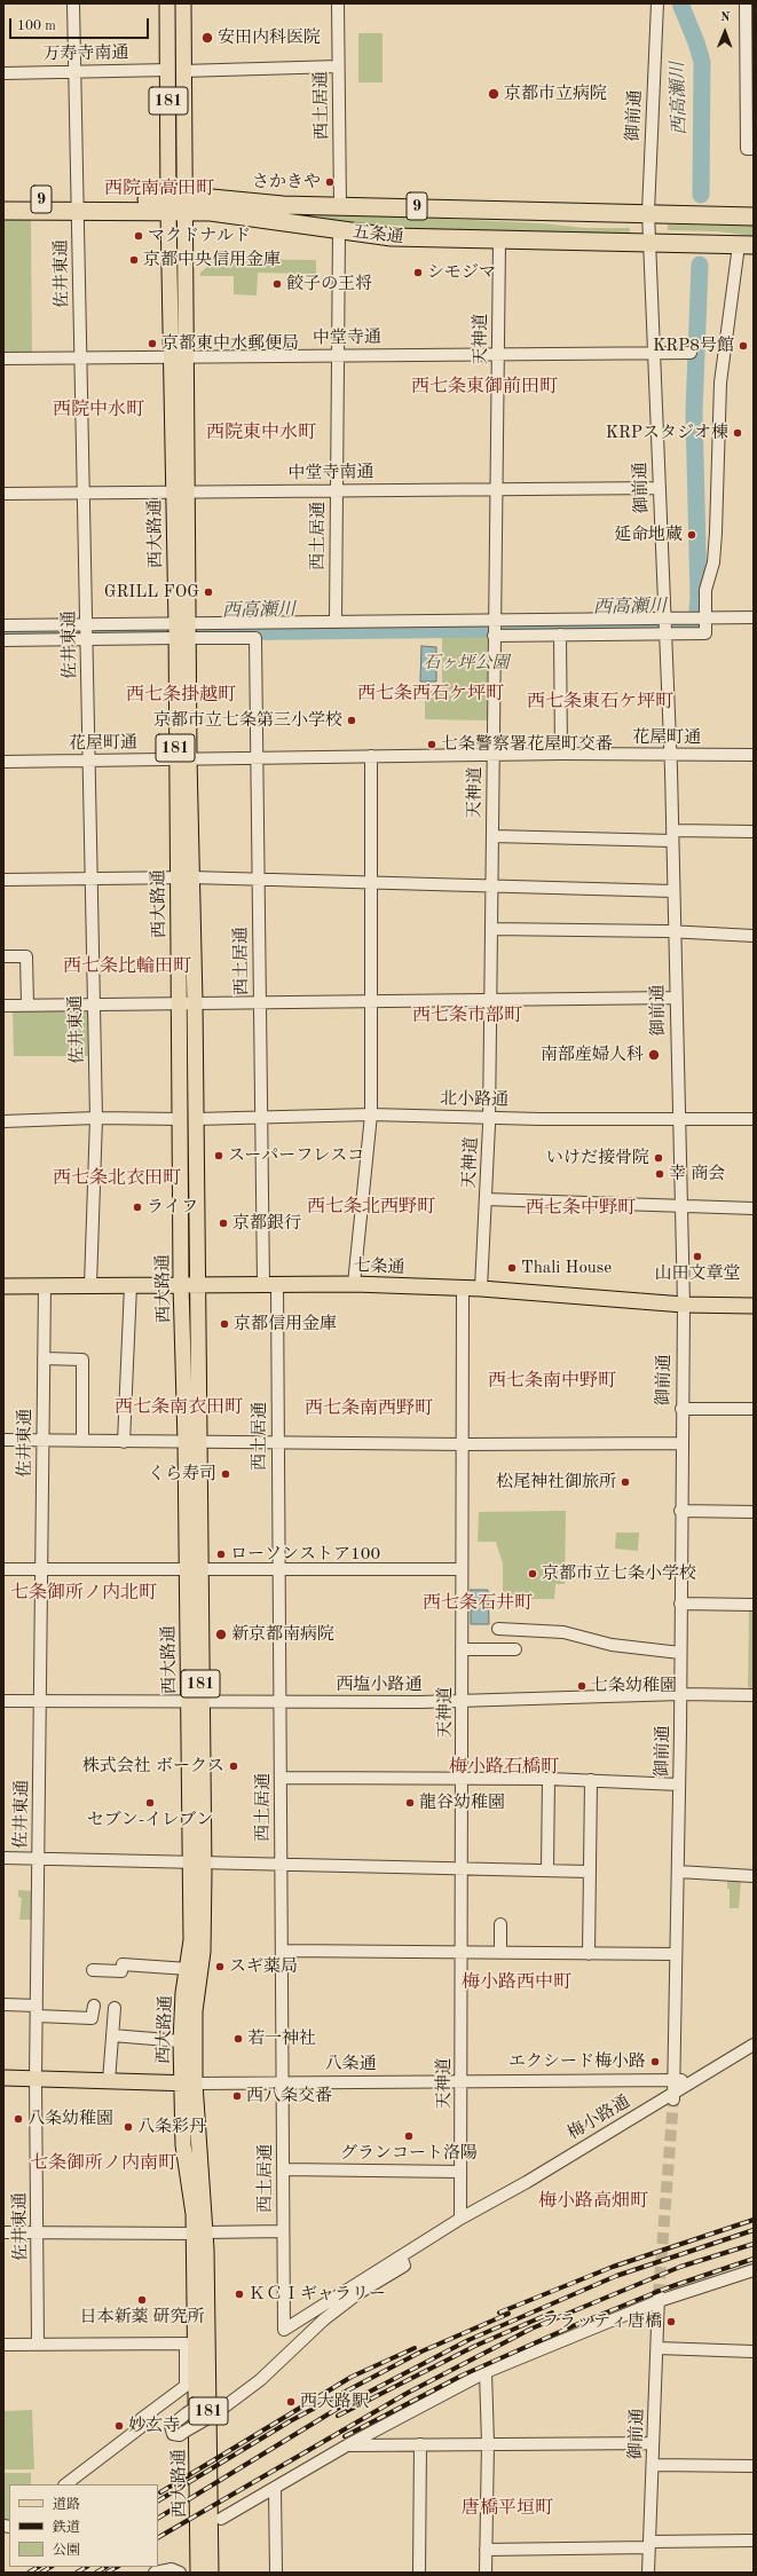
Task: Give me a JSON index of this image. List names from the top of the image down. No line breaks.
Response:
{"streets":{"highway":["9","五条通"],"main road":["181","西大路通","七条通","八条通"],"street":["万寿寺南通","西土居通","御前通","佐井東通","中堂寺通","天神道","中堂寺南通","花屋町通","北小路通","西塩小路通","梅小路通"]},"crossings":[["万寿寺南通","西土居通"],["万寿寺南通","佐井東通"],["万寿寺南通","西大路通"],["西土居通","五条通"],["西土居通","中堂寺通"],["西土居通","中堂寺南通"],["西土居通","西大路通"],["西土居通","花屋町通"],["西土居通","北小路通"],["西土居通","七条通"],["西土居通","西塩小路通"],["西土居通","八条通"],["西土居通","梅小路通"],["御前通","五条通"],["御前通","中堂寺通"],["御前通","中堂寺南通"],["御前通","花屋町通"],["御前通","北小路通"],["御前通","七条通"],["御前通","西塩小路通"],["御前通","八条通"],["御前通","梅小路通"],["五条通","佐井東通"],["五条通","天神道"],["五条通","西大路通"],["佐井東通","中堂寺通"],["佐井東通","中堂寺南通"],["佐井東通","花屋町通"],["佐井東通","北小路通"],["佐井東通","七条通"],["佐井東通","西塩小路通"],["佐井東通","八条通"],["中堂寺通","天神道"],["中堂寺通","西大路通"],["天神道","中堂寺南通"],["天神道","花屋町通"],["天神道","北小路通"],["天神道","七条通"],["天神道","西塩小路通"],["天神道","八条通"],["天神道","梅小路通"],["中堂寺南通","西大路通"],["西大路通","花屋町通"],["西大路通","北小路通"],["西大路通","七条通"],["西大路通","西塩小路通"],["西大路通","八条通"],["八条通","梅小路通"]],"districts":["西院南高田町","西七条東御前田町","西院中水町","西院東中水町","西七条西石ケ坪町","西七条掛越町","西七条東石ケ坪町","西七条比輪田町","西七条市部町","西七条北衣田町","西七条北西野町","西七条中野町","西七条南中野町","西七条南衣田町","西七条南西野町","七条御所ノ内北町","西七条石井町","梅小路石橋町","梅小路西中町","七条御所ノ内南町","梅小路高畑町","唐橋平垣町"],"water":["西高瀬川"],"parks":["石ヶ坪公園"],"places":["安田内科医院","京都市立病院","さかきや","マクドナルド","京都中央信用金庫","シモジマ","餃子の王将","京都東中水郵便局","KRP8号館","KRPスタジオ棟","延命地蔵","GRILL FOG","京都市立七条第三小学校","七条警察署花屋町交番","南部産婦人科","スーパーフレスコ","いけだ接骨院","幸 商会","ライフ","京都銀行","山田文章堂","Thali House","京都信用金庫","くら寿司","松尾神社御旅所","ローソンストア100","京都市立七条小学校","新京都南病院","七条幼稚園","株式会社 ボークス","セブン-イレブン","龍谷幼稚園","スギ薬局","若一神社","エクシード梅小路","西八条交番","八条幼稚園","八条彩丹","グランコート洛陽","ＫＣＩギャラリー","日本新薬 研究所","フラッティ唐橋","西大路駅","妙玄寺"],"legend":["道路","鉄道","公園"],"scale_bar":"100 m","north":"top"}
